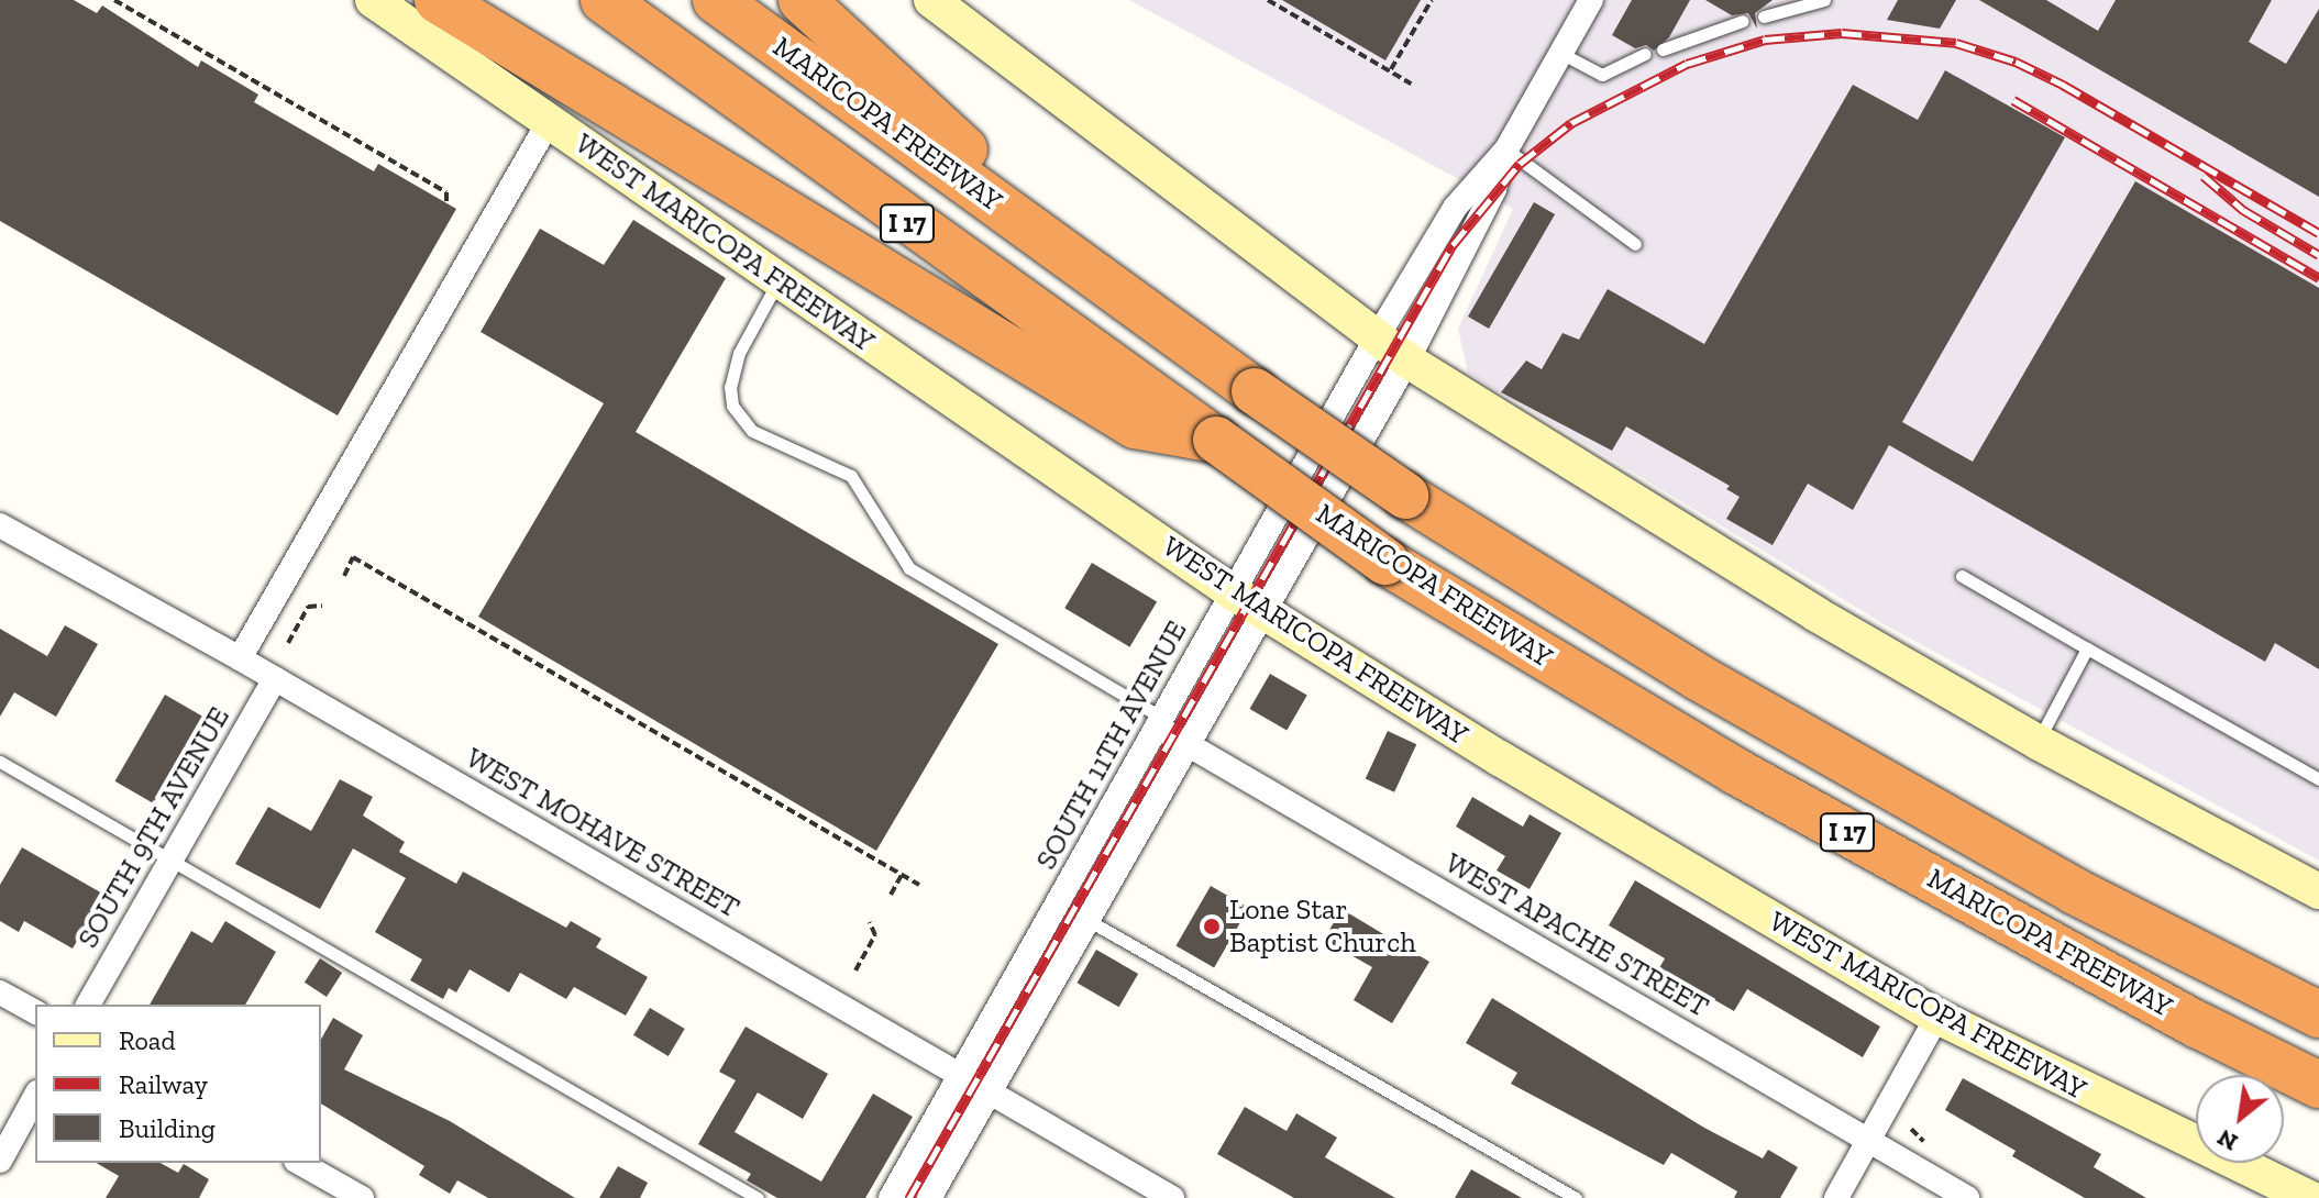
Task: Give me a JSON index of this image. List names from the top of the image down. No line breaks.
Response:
{"streets":{"highway":["MARICOPA FREEWAY","I 17"],"main road":["WEST MARICOPA FREEWAY"],"street":["SOUTH 11TH AVENUE","SOUTH 9TH AVENUE","WEST MOHAVE STREET","WEST APACHE STREET"]},"crossings":[["WEST MARICOPA FREEWAY","SOUTH 11TH AVENUE"],["SOUTH 11TH AVENUE","WEST MOHAVE STREET"],["SOUTH 11TH AVENUE","WEST APACHE STREET"],["SOUTH 9TH AVENUE","WEST MOHAVE STREET"]],"places":["Lone Star Baptist Church"],"legend":["Road","Railway","Building"],"north":"bottom left"}
